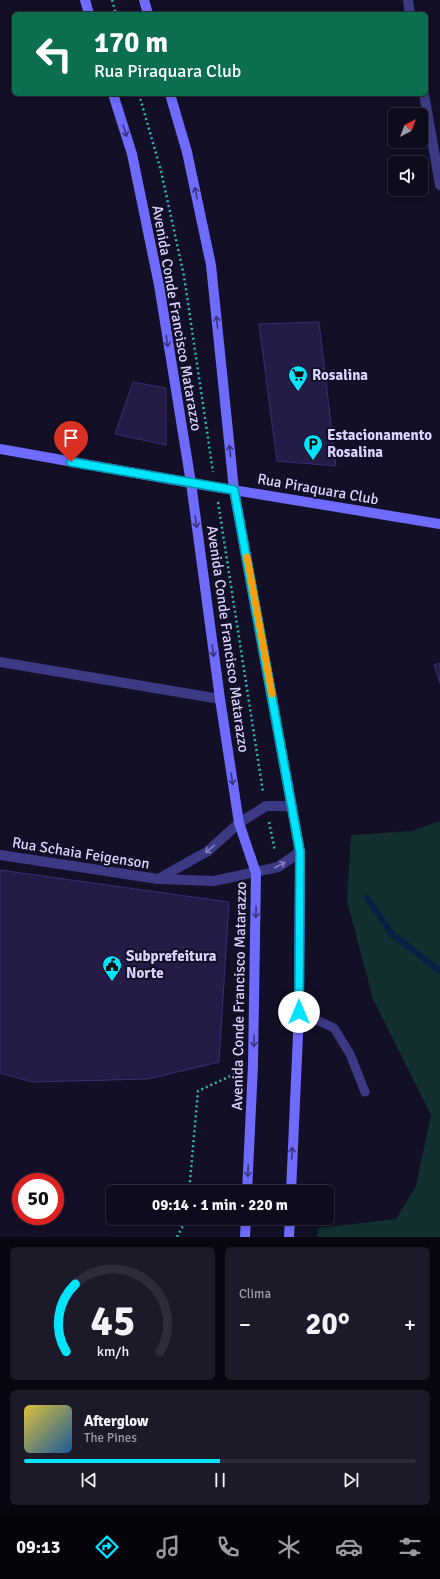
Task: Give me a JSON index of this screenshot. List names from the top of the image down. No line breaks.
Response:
{"streets":{"main road":["Avenida Conde Francisco Matarazzo","Rua Piraquara Club"],"street":["Rua Schaia Feigenson"]},"crossings":[["Avenida Conde Francisco Matarazzo","Rua Piraquara Club"],["Avenida Conde Francisco Matarazzo","Rua Schaia Feigenson"]],"places":{"supermarket":["Rosalina"],"parking":["Estacionamento Rosalina"],"public building":["Subprefeitura Norte"]},"north":"top right","page":{"turn":["170 m","Rua Piraquara Club"],"limit":"50","trip":"09:14 · 1 min · 220 m","tile":"Clima","heat":["−","20°","+"],"song":["Afterglow","The Pines"],"tabs":"09:13","gauge":["45","km/h"]}}
